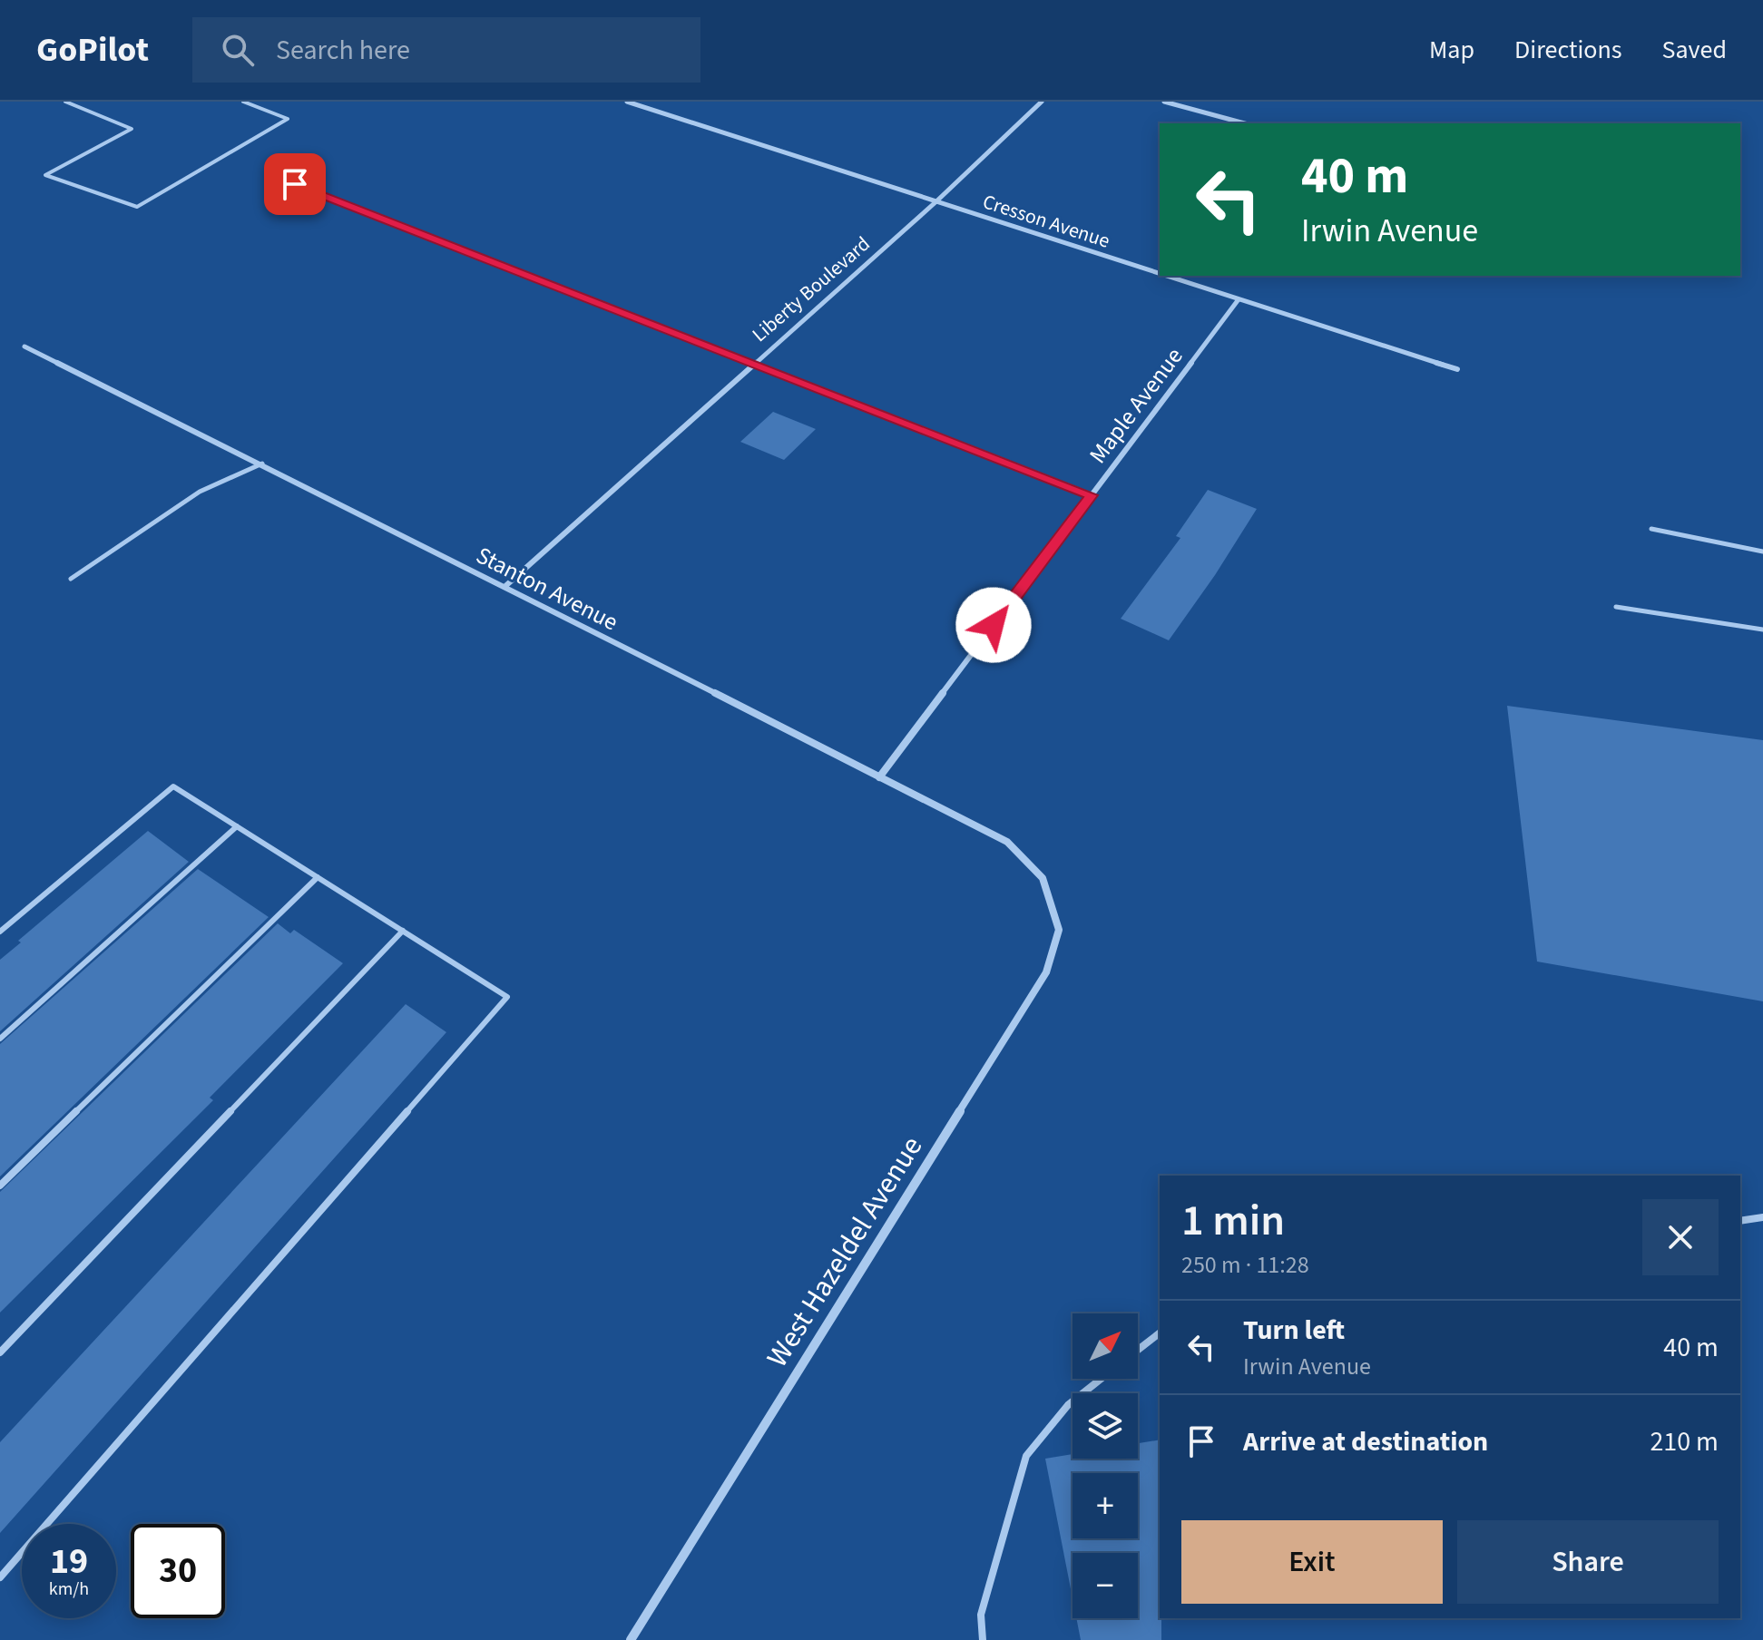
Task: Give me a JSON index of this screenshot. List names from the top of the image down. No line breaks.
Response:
{"streets":{"street":["Cresson Avenue","Liberty Boulevard","Maple Avenue","Stanton Avenue","West Hazeldel Avenue"]},"crossings":[["Cresson Avenue","Liberty Boulevard"],["Cresson Avenue","Maple Avenue"],["Liberty Boulevard","Stanton Avenue"],["Maple Avenue","Stanton Avenue"],["Stanton Avenue","West Hazeldel Avenue"]],"north":"top right","page":{"header":"GoPilot","search":"Search here","nav":["Map","Directions","Saved"],"turn":["40 m","Irwin Avenue"],"heading":["1 min","250 m · 11:28"],"list":[{"name":"Turn left","note":"Irwin Avenue","value":"40 m"},{"name":"Arrive at destination","value":"210 m"}],"map_buttons":["+","−"],"buttons":["Exit","Share"],"speed":"19 km/h","limit":"30"}}
